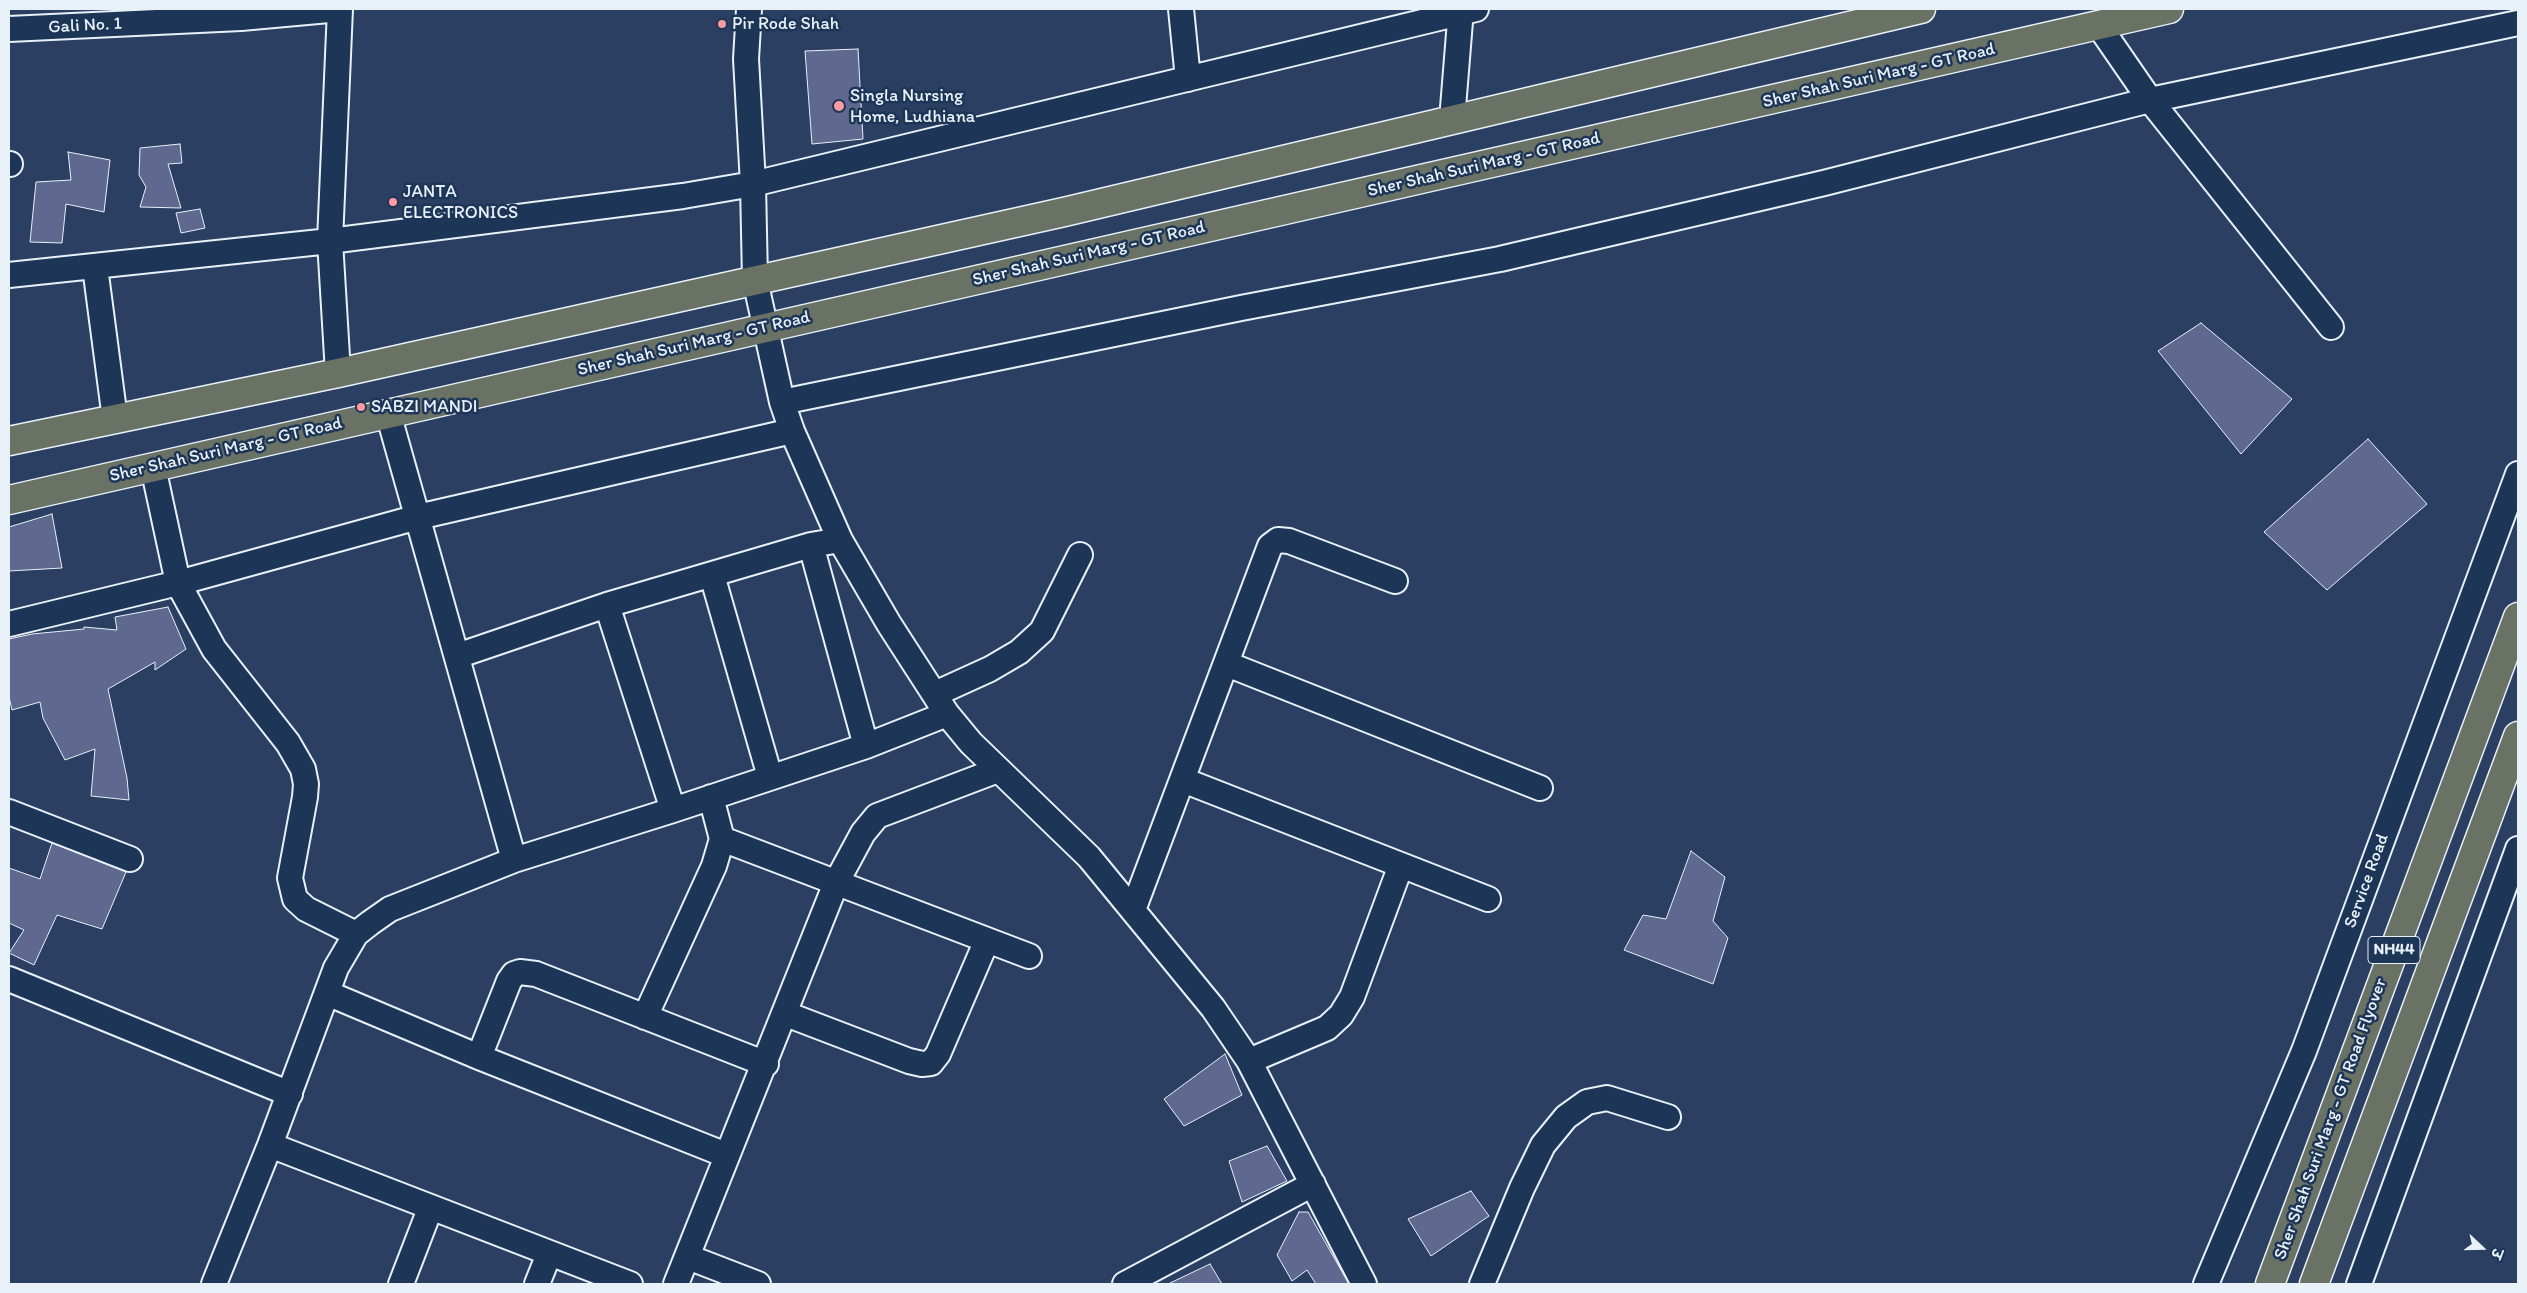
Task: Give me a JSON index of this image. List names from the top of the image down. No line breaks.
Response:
{"streets":{"main road":["Sher Shah Suri Marg - GT Road","NH44","Sher Shah Suri Marg - GT Road Flyover"],"street":["Gali No. 1","Service Road"]},"places":["Pir Rode Shah","Singla Nursing Home, Ludhiana","JANTA ELECTRONICS","SABZI MANDI"],"north":"right"}
